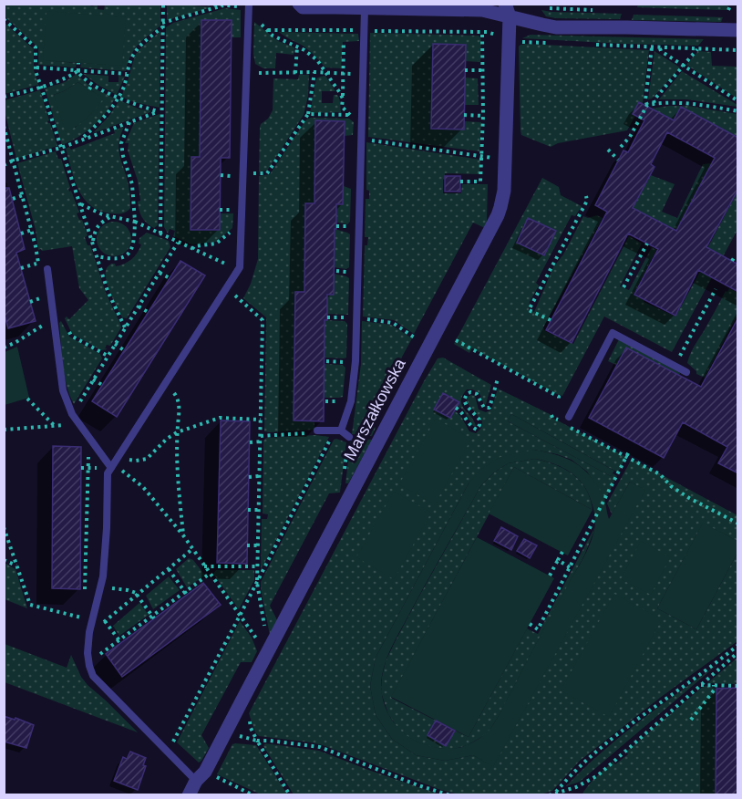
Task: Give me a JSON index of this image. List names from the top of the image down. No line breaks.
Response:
{"streets":{"street":["Marszałkowska"]}}
